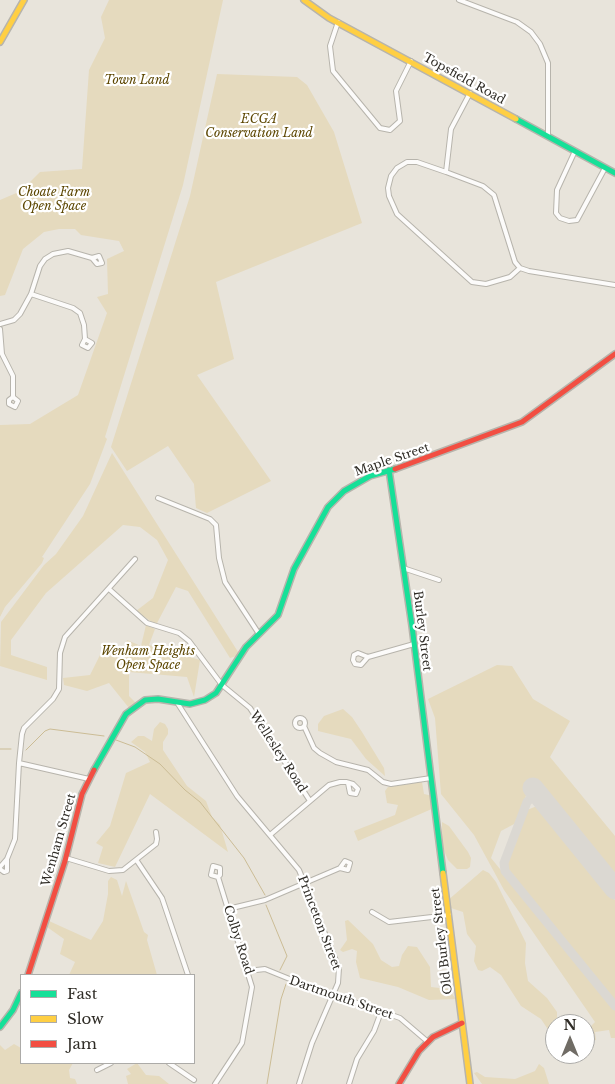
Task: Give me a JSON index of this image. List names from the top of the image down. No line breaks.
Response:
{"streets":{"main road":["Topsfield Road","Maple Street","Burley Street","Wenham Street","Old Burley Street"],"street":["Wellesley Road","Princeton Street","Colby Road","Dartmouth Street"]},"crossings":[["Maple Street","Burley Street"],["Maple Street","Wenham Street"],["Burley Street","Old Burley Street"],["Wellesley Road","Wenham Street"],["Wenham Street","Princeton Street"],["Princeton Street","Dartmouth Street"],["Colby Road","Dartmouth Street"]],"parks":["Town Land","ECGA Conservation Land","Choate Farm Open Space","Wenham Heights Open Space"],"legend":["Fast","Slow","Jam"],"north":"top"}
